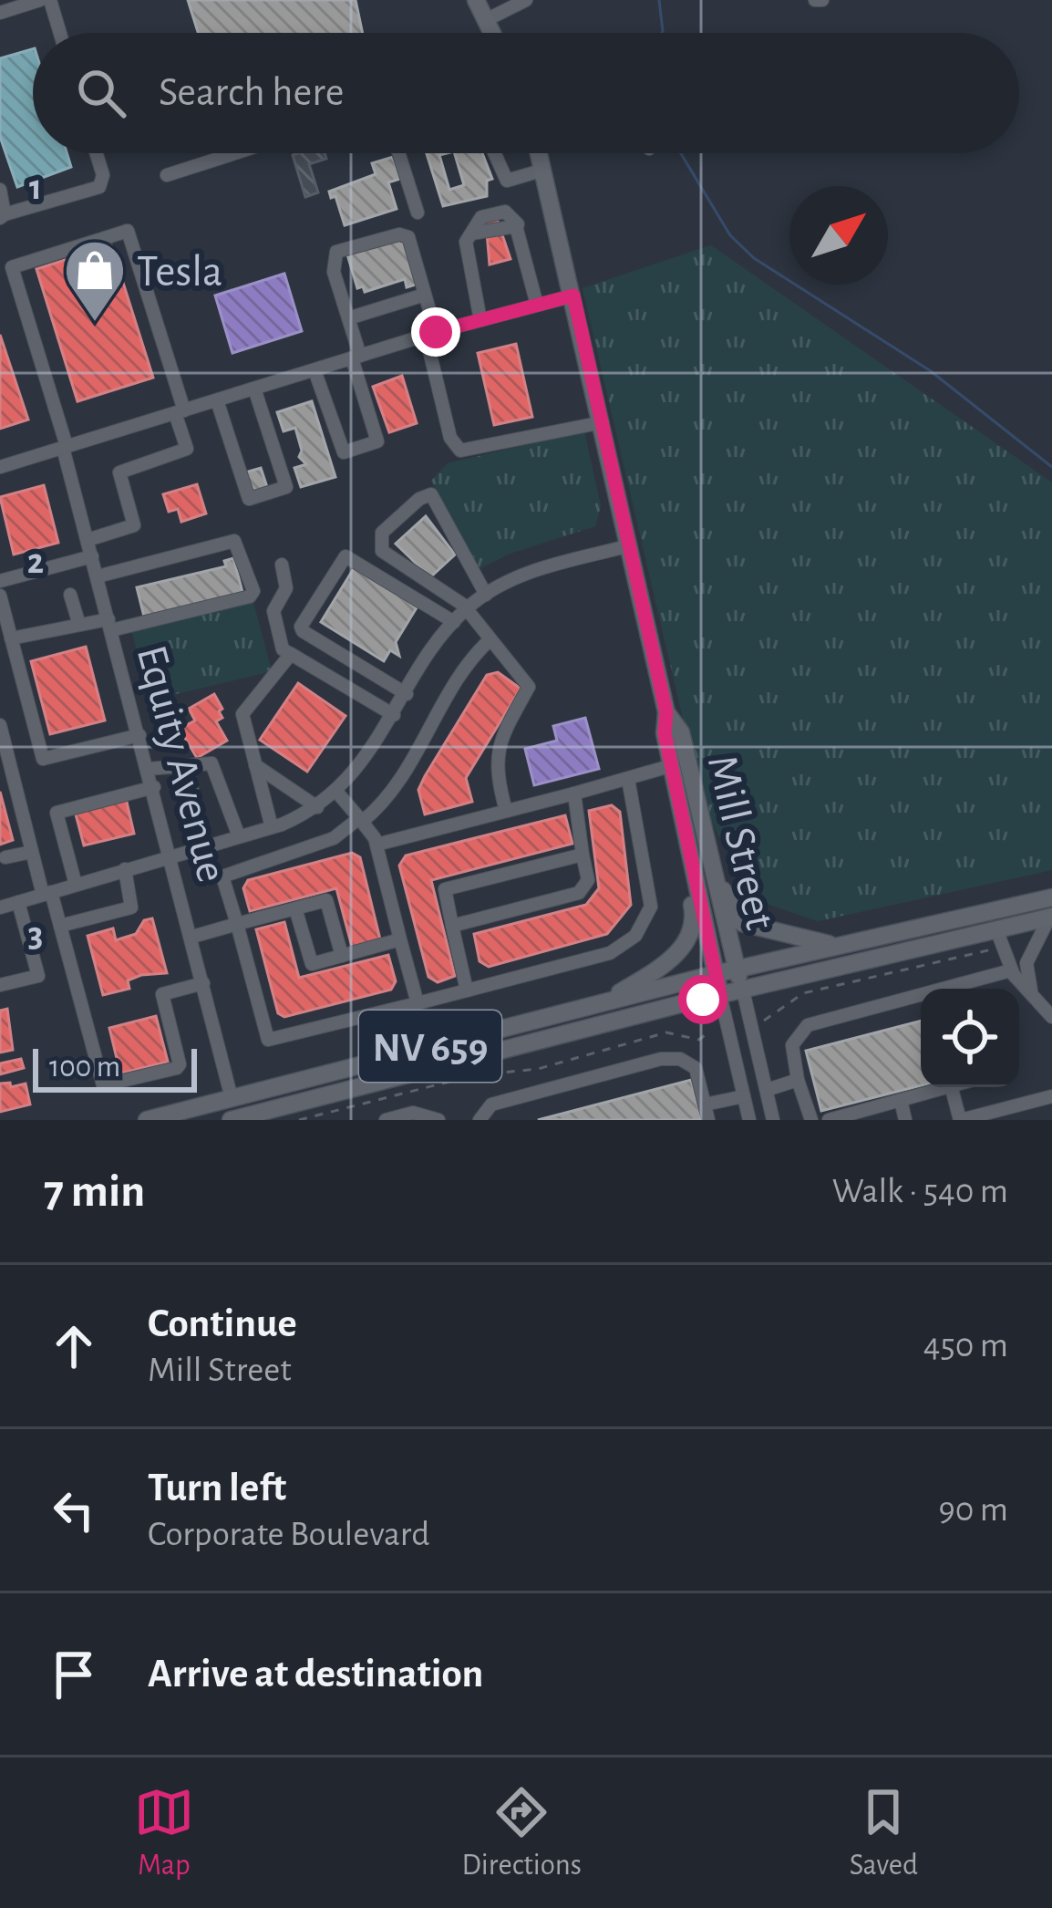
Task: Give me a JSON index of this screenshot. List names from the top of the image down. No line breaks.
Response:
{"streets":{"main road":["Mill Street","NV 659"],"street":["Equity Avenue"]},"crossings":[["Equity Avenue","NV 659"],["Mill Street","NV 659"]],"places":{"shop":["Tesla"]},"scale_bar":"100 m","north":"top right","page":{"search":"Search here","scale":"100 m","heading":["7 min","Walk · 540 m"],"list":[["Continue","Mill Street","450 m"],["Turn left","Corporate Boulevard","90 m"],"Arrive at destination"],"nav":["Map","Directions","Saved"]},"grid":{"rows":["1","2","3"]}}
